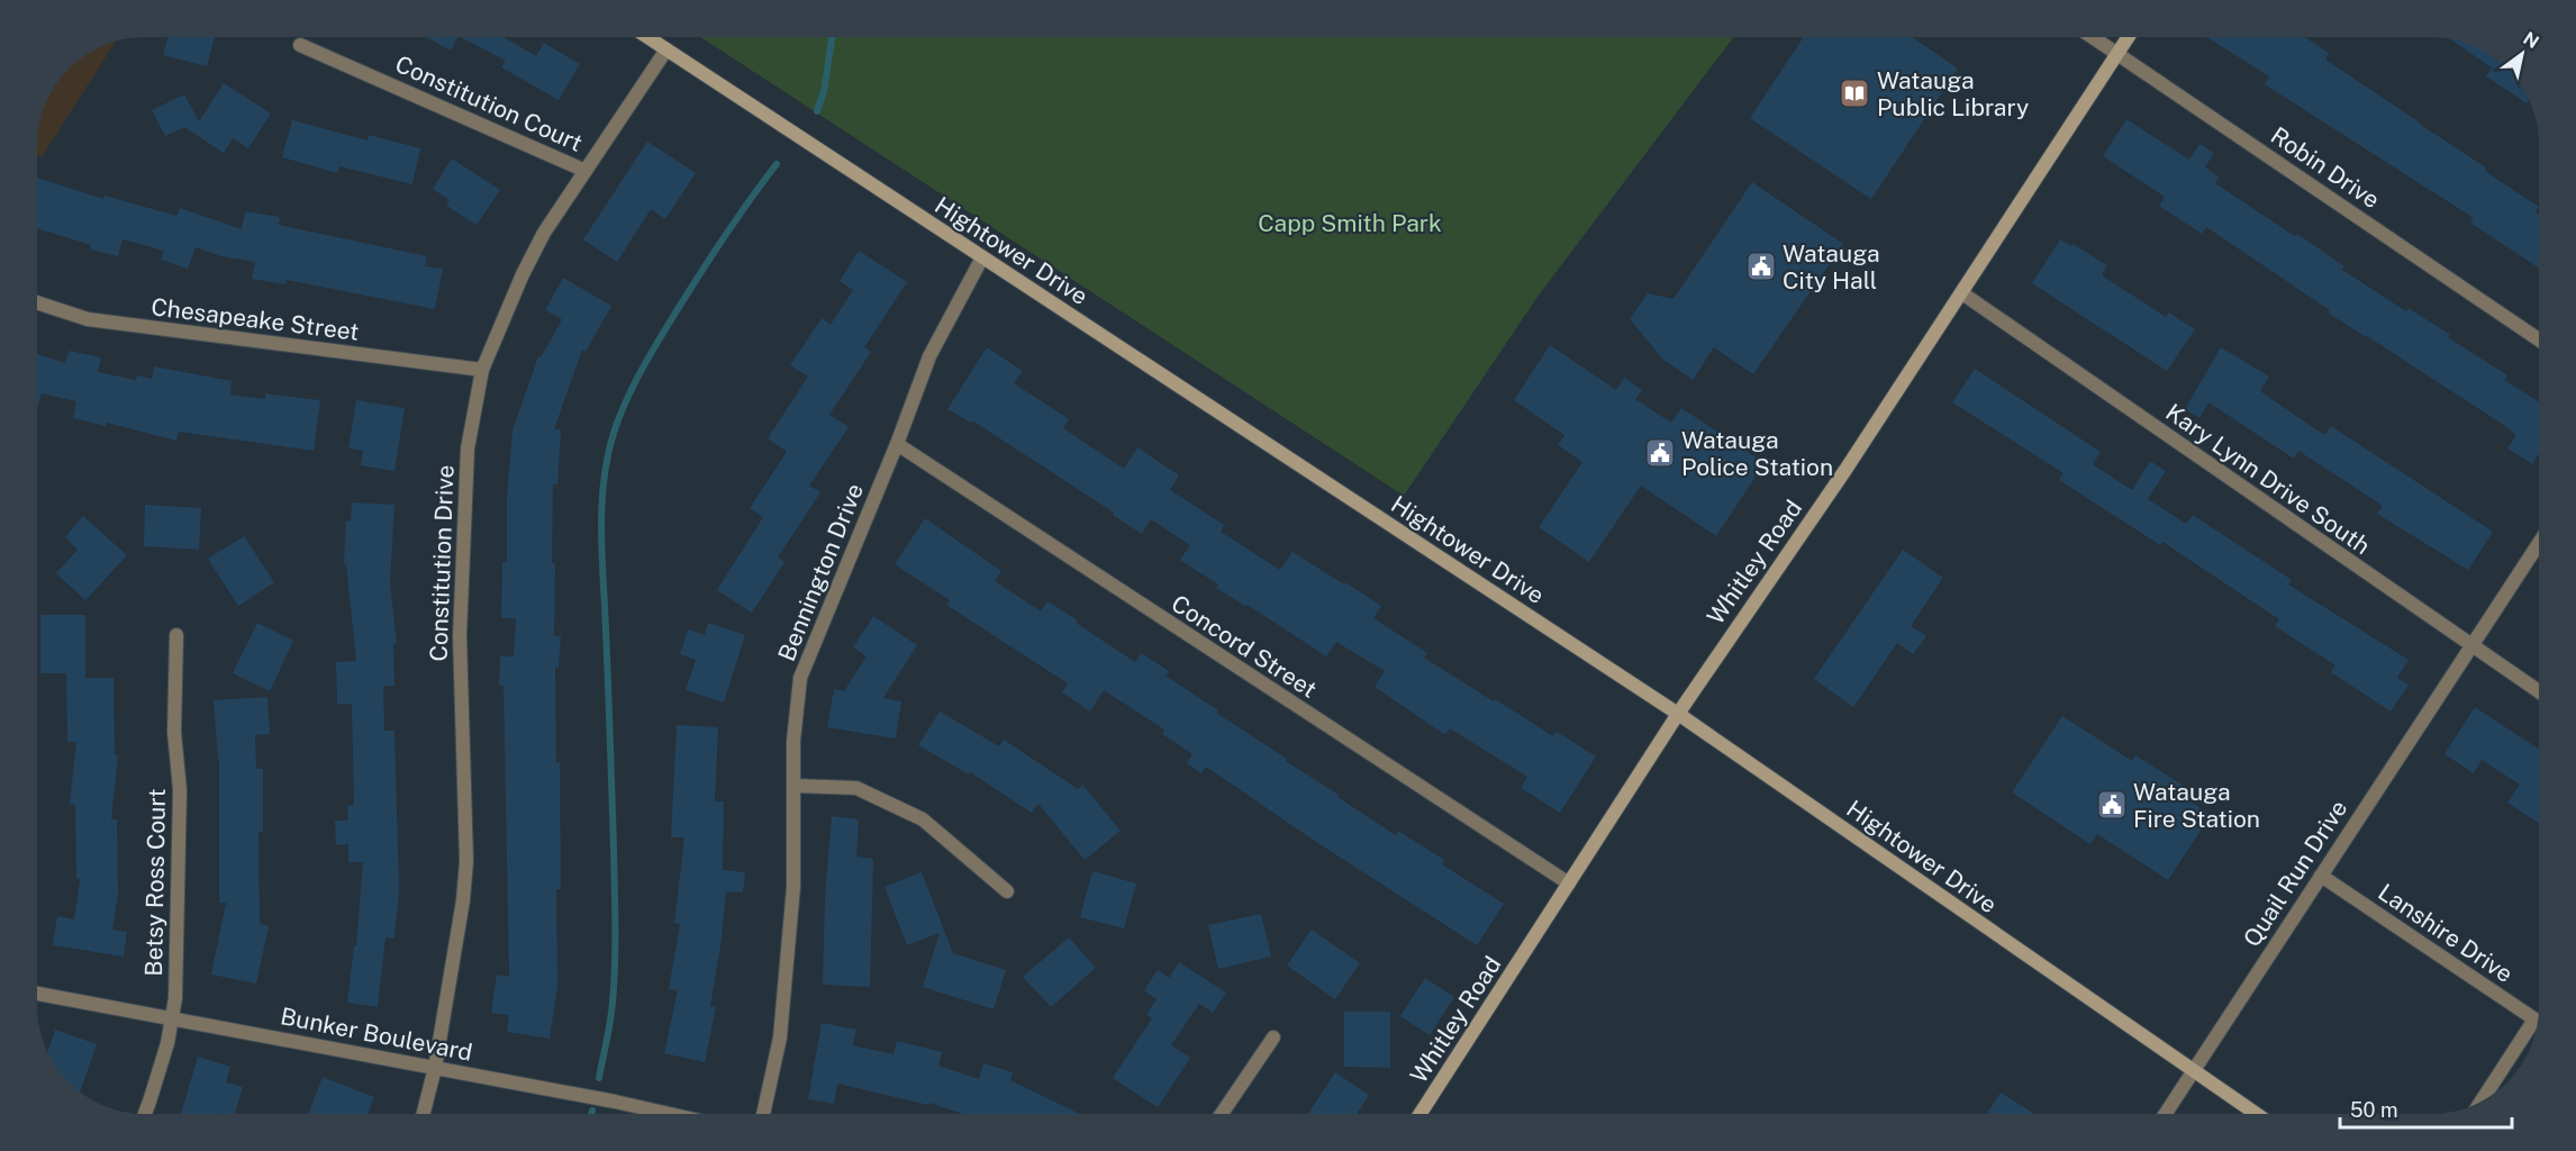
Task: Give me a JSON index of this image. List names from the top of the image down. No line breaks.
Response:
{"streets":{"main road":["Hightower Drive","Whitley Road"],"street":["Constitution Court","Robin Drive","Chesapeake Street","Kary Lynn Drive South","Constitution Drive","Bennington Drive","Concord Street","Quail Run Drive","Betsy Ross Court","Lanshire Drive","Bunker Boulevard"]},"crossings":[["Constitution Court","Constitution Drive"],["Robin Drive","Whitley Road"],["Hightower Drive","Whitley Road"],["Hightower Drive","Constitution Drive"],["Hightower Drive","Bennington Drive"],["Hightower Drive","Quail Run Drive"],["Chesapeake Street","Constitution Drive"],["Kary Lynn Drive South","Whitley Road"],["Kary Lynn Drive South","Quail Run Drive"],["Whitley Road","Concord Street"],["Constitution Drive","Bunker Boulevard"],["Bennington Drive","Concord Street"],["Quail Run Drive","Lanshire Drive"],["Betsy Ross Court","Bunker Boulevard"]],"parks":["Capp Smith Park"],"places":{"library":["Watauga Public Library"],"public building":["Watauga City Hall","Watauga Police Station","Watauga Fire Station"]},"scale_bar":"50 m","north":"top right"}
